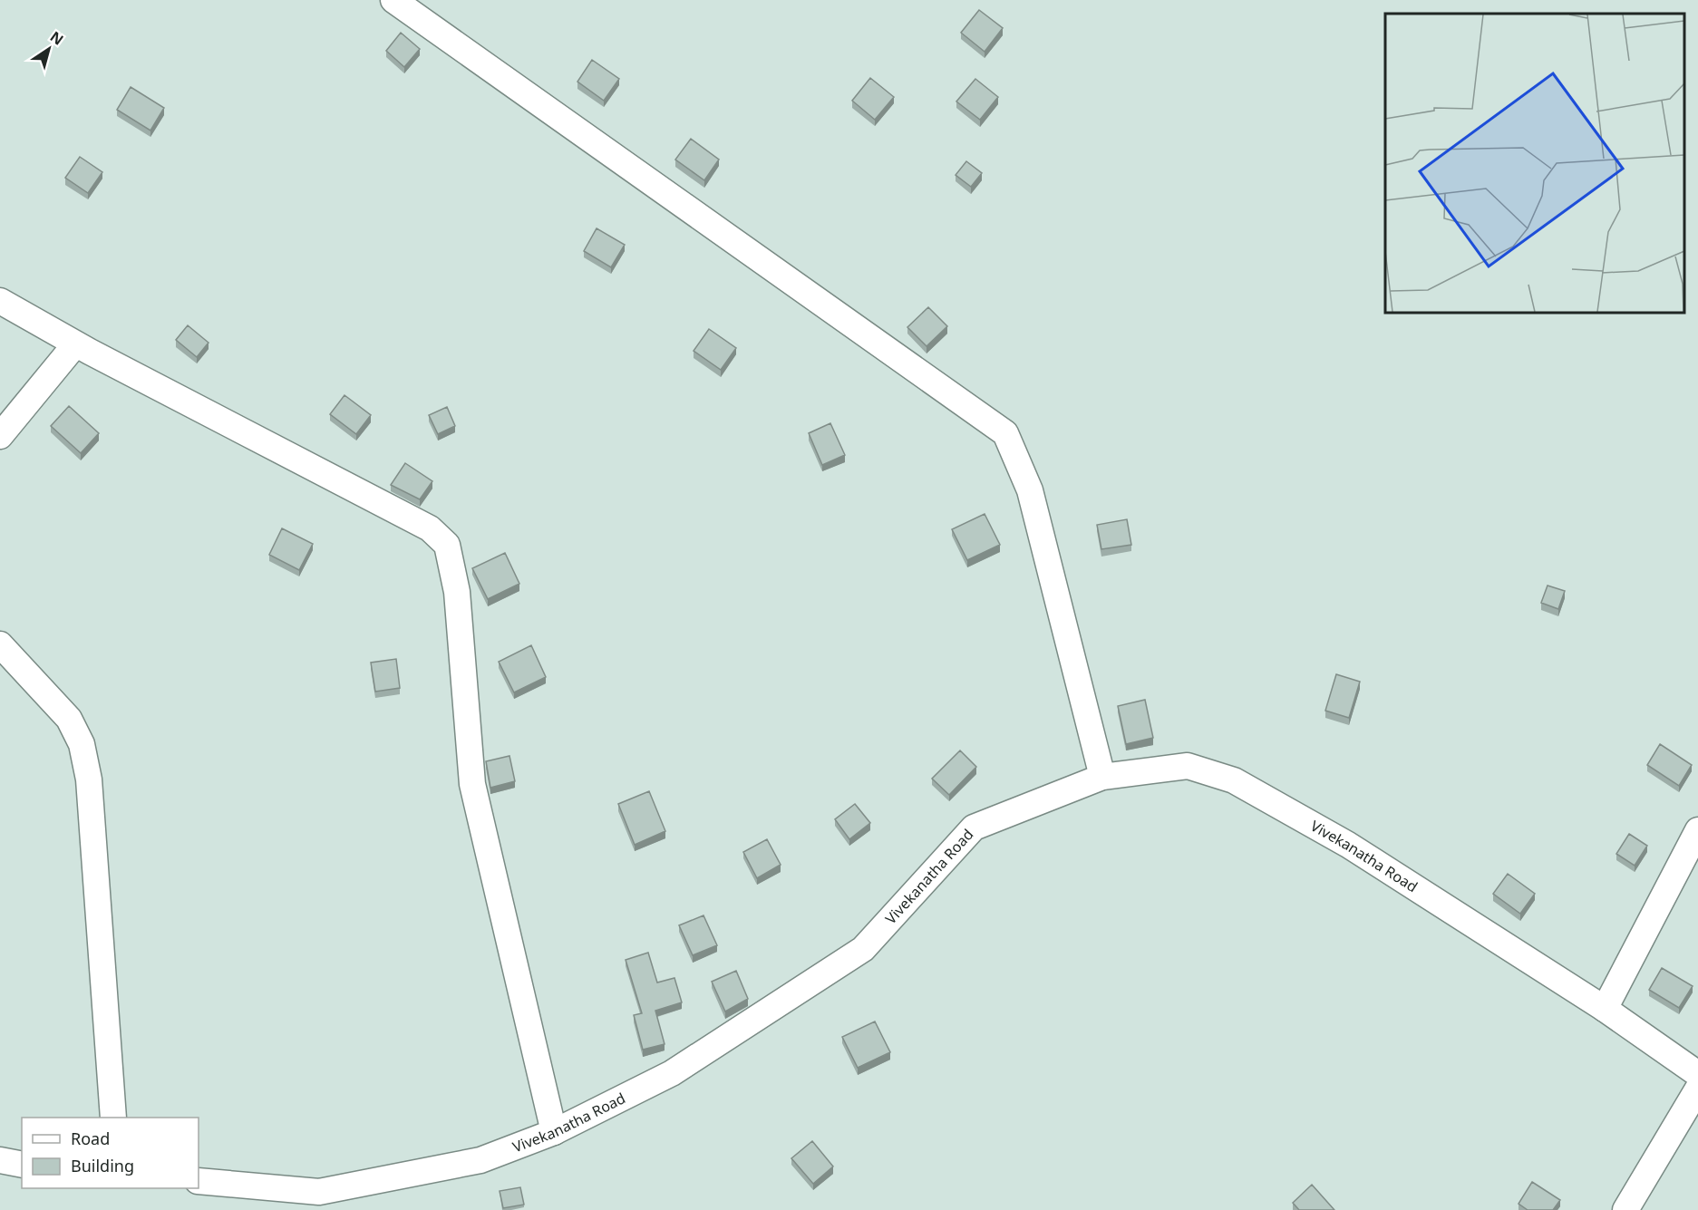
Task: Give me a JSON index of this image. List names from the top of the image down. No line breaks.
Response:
{"streets":{"street":["Vivekanatha Road"]},"legend":["Road","Building"],"north":"top right"}
